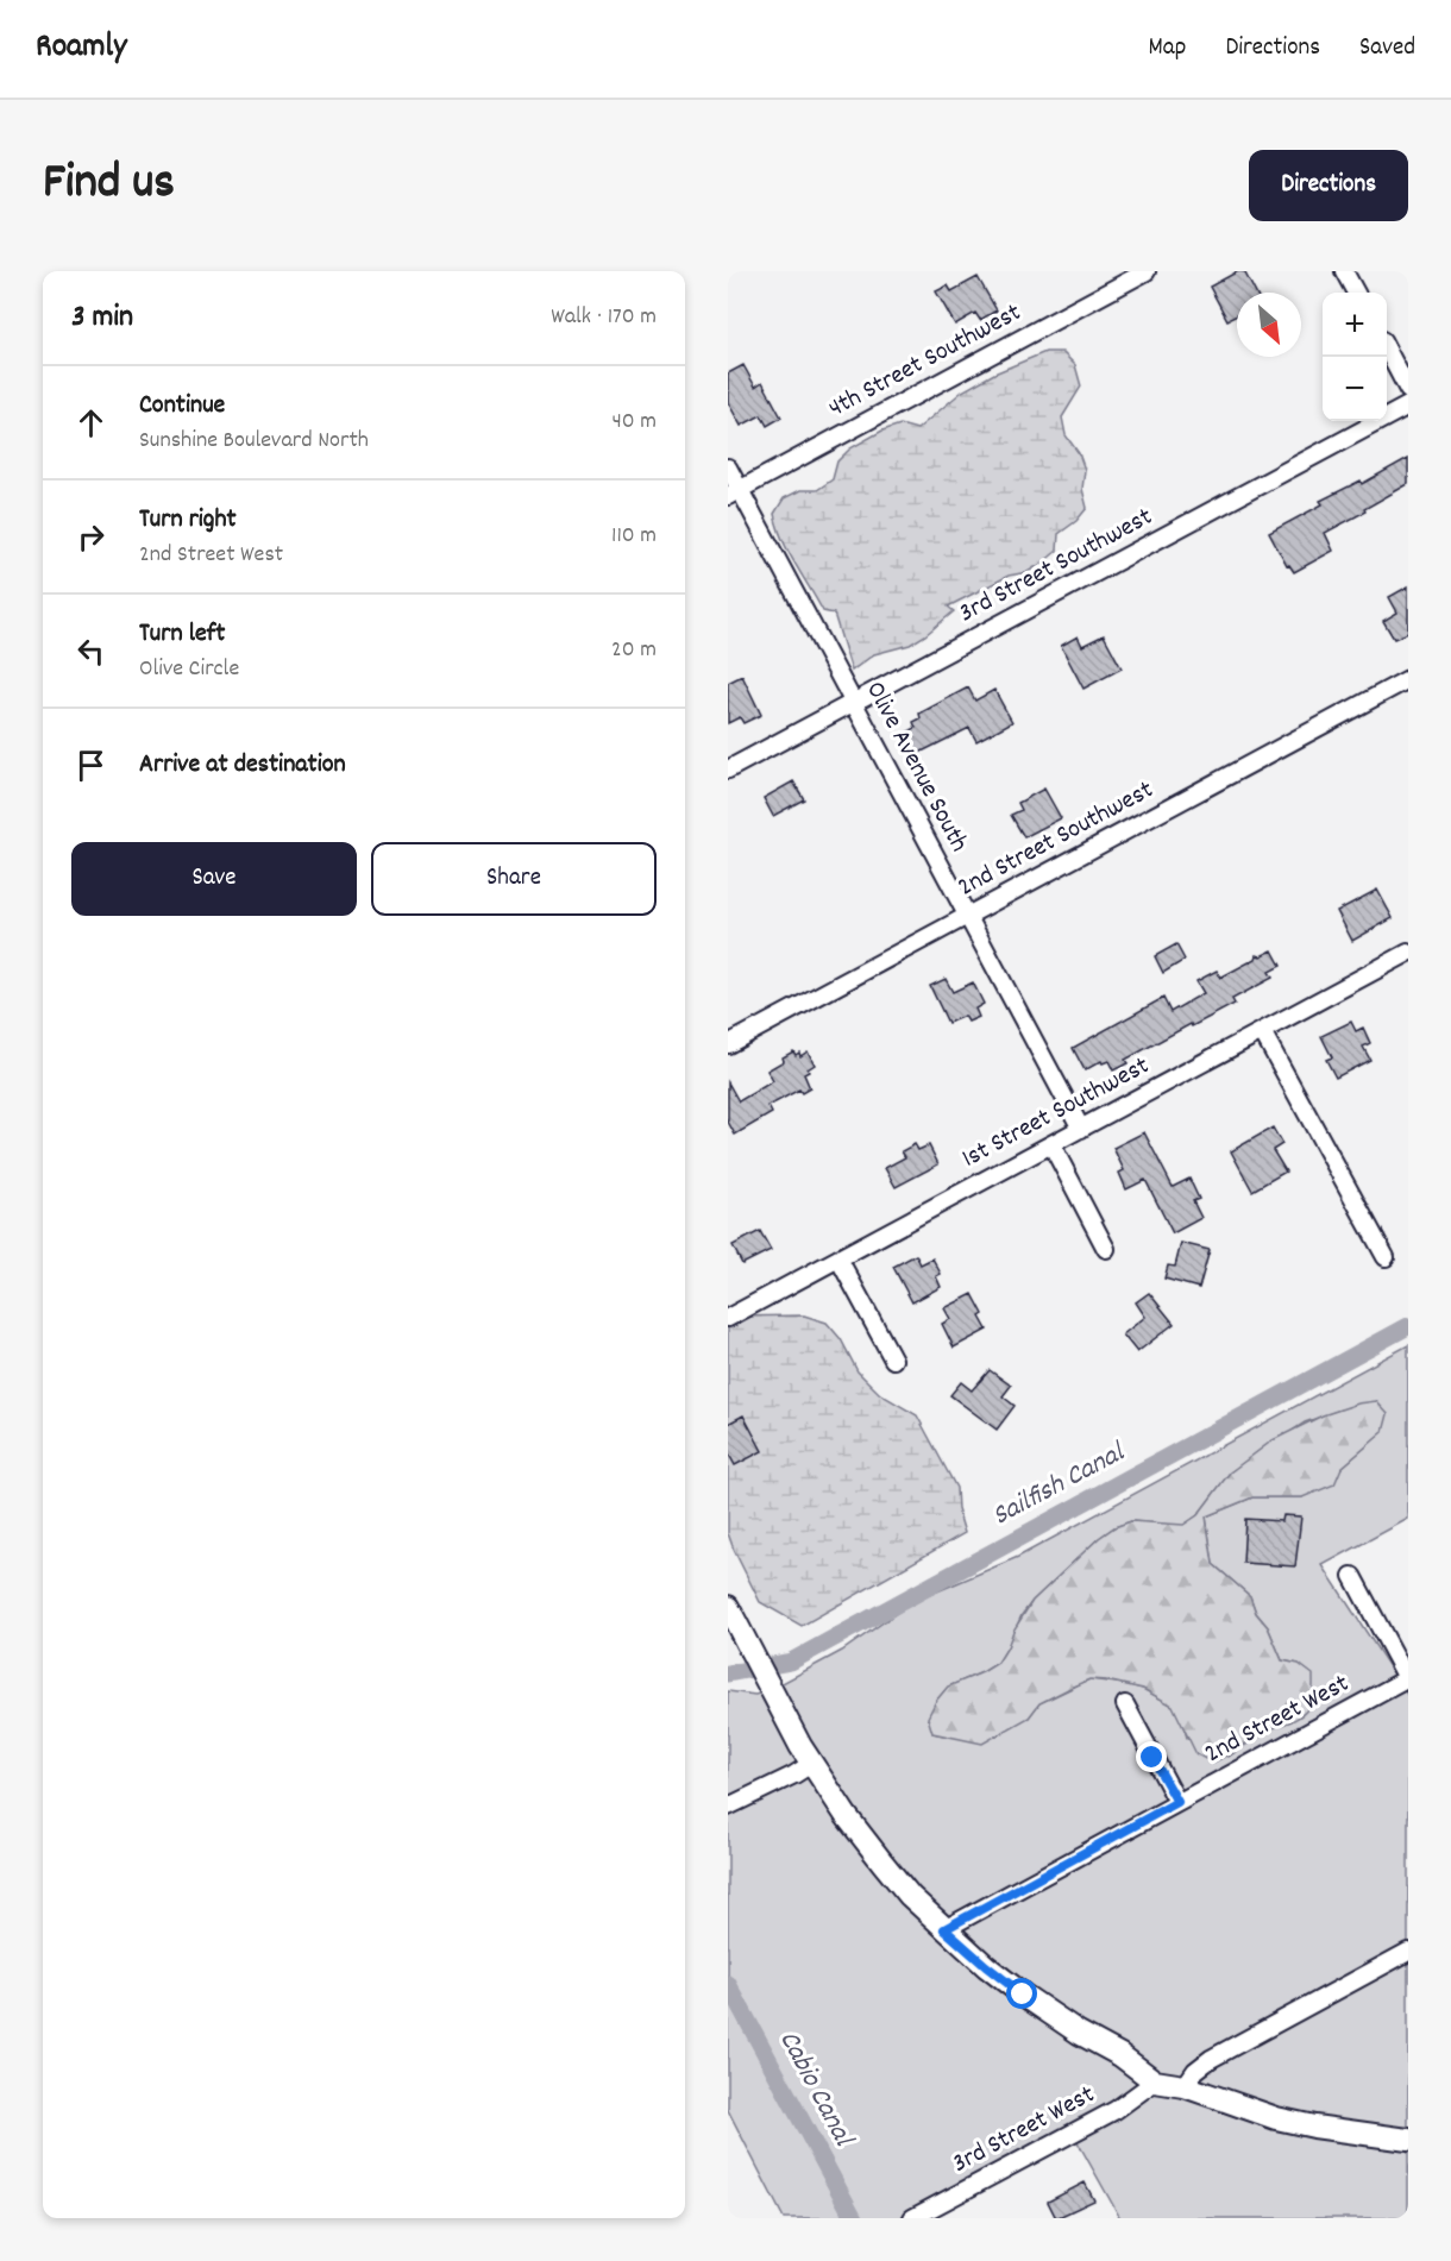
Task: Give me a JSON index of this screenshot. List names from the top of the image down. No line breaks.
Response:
{"streets":{"street":["4th Street Southwest","3rd Street Southwest","Olive Avenue South","2nd Street Southwest","1st Street Southwest","2nd Street West","3rd Street West"]},"crossings":[["4th Street Southwest","Olive Avenue South"],["3rd Street Southwest","Olive Avenue South"],["Olive Avenue South","2nd Street Southwest"],["Olive Avenue South","1st Street Southwest"]],"water":["Sailfish Canal","Cabio Canal"],"north":"bottom right","page":{"header":"Roamly","nav":["Map","Directions","Saved"],"title":"Find us","buttons":["Directions",["Save","Share"]],"heading":["3 min","Walk · 170 m"],"map_buttons":["+","−"],"list":[["Continue","Sunshine Boulevard North","40 m"],["Turn right","2nd Street West","110 m"],["Turn left","Olive Circle","20 m"],"Arrive at destination"]}}
